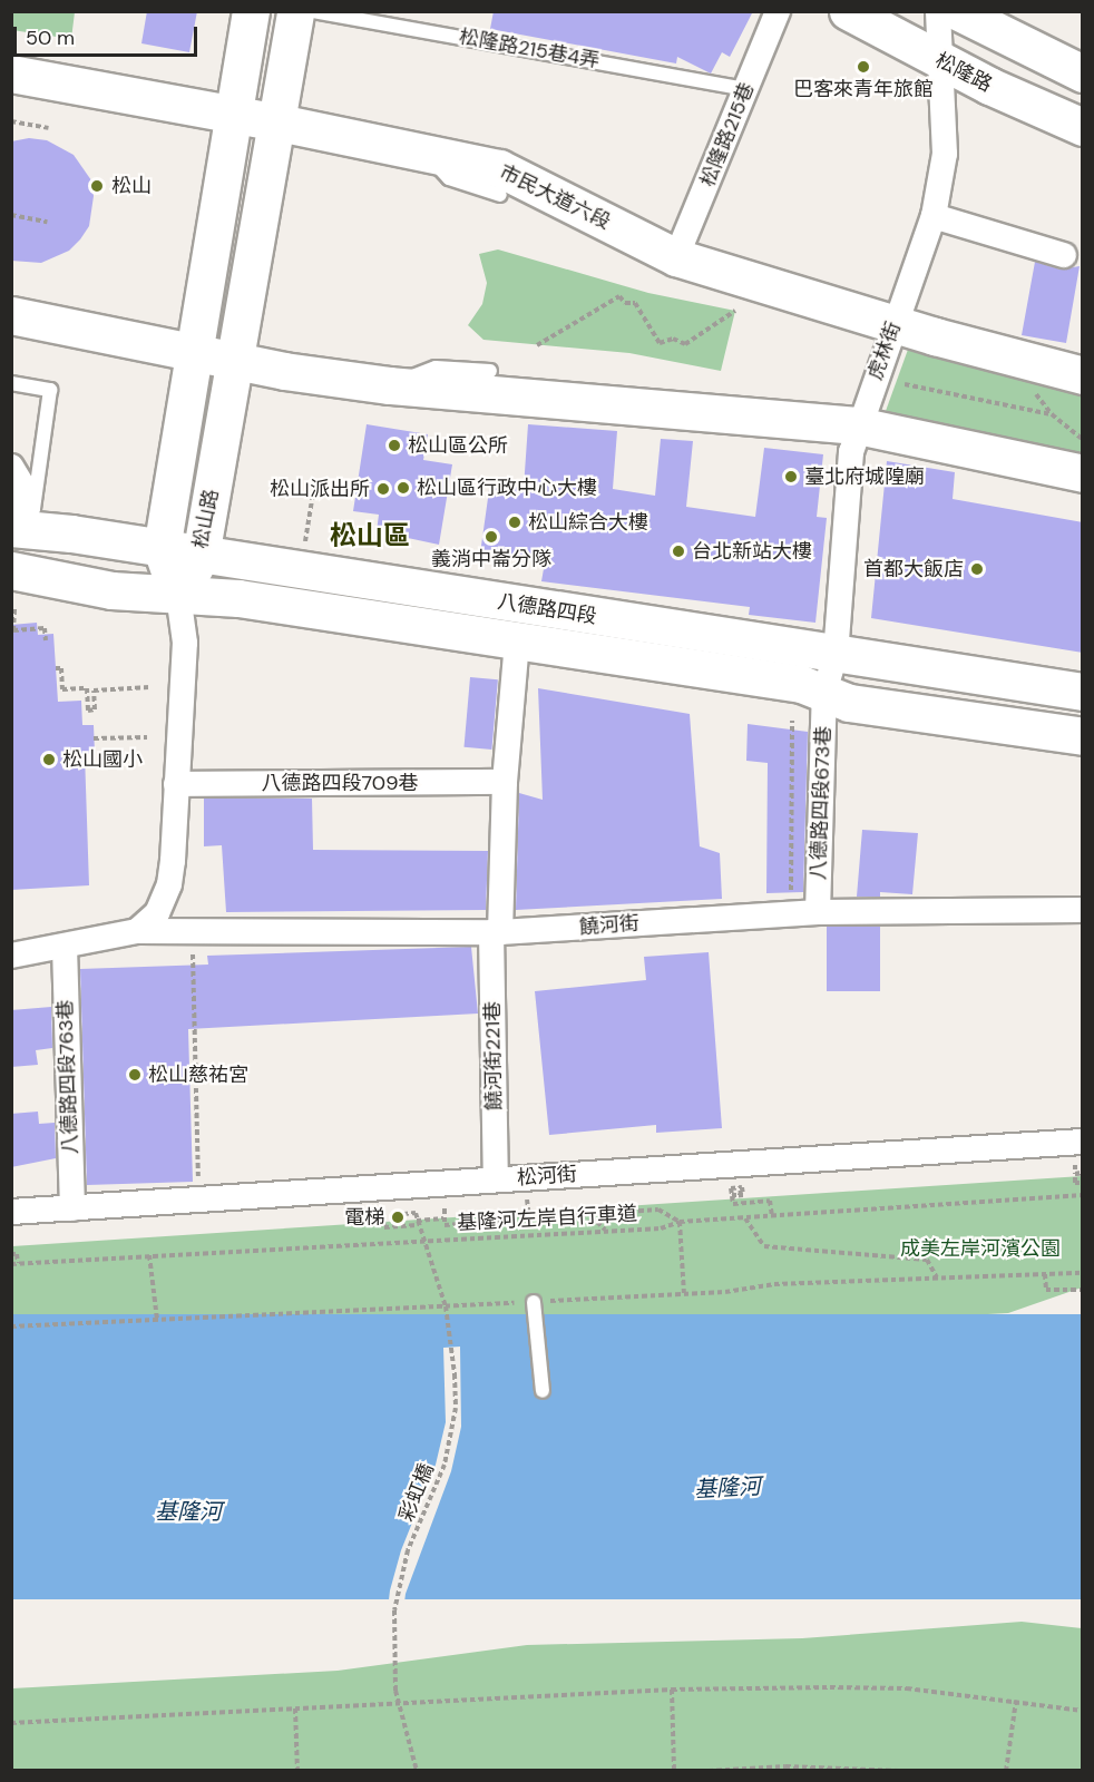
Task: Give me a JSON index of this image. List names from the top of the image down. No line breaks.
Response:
{"streets":{"main road":["松隆路","市民大道六段","松山路","八德路四段"],"street":["松隆路215巷","虎林街","八德路四段709巷","八德路四段673巷","饒河街","饒河街221巷","八德路四段763巷","松河街"],"lane":["松隆路215巷4弄"],"path":["基隆河左岸自行車道","彩虹橋"]},"crossings":[["松隆路215巷4弄","松隆路215巷"],["松隆路","虎林街"],["松隆路215巷","市民大道六段"],["市民大道六段","虎林街"],["市民大道六段","松山路"],["虎林街","八德路四段"],["虎林街","八德路四段673巷"],["松山路","八德路四段"],["八德路四段","八德路四段673巷"],["八德路四段673巷","饒河街"],["饒河街","饒河街221巷"],["饒河街221巷","松河街"],["八德路四段763巷","松河街"]],"districts":["松山區"],"water":["基隆河"],"parks":["成美左岸河濱公園"],"places":["巴客來青年旅館","松山","松山區公所","臺北府城隍廟","松山區行政中心大樓","松山派出所","松山綜合大樓","義消中崙分隊","台北新站大樓","首都大飯店","松山國小","松山慈祐宮","電梯"],"scale_bar":"50 m"}
